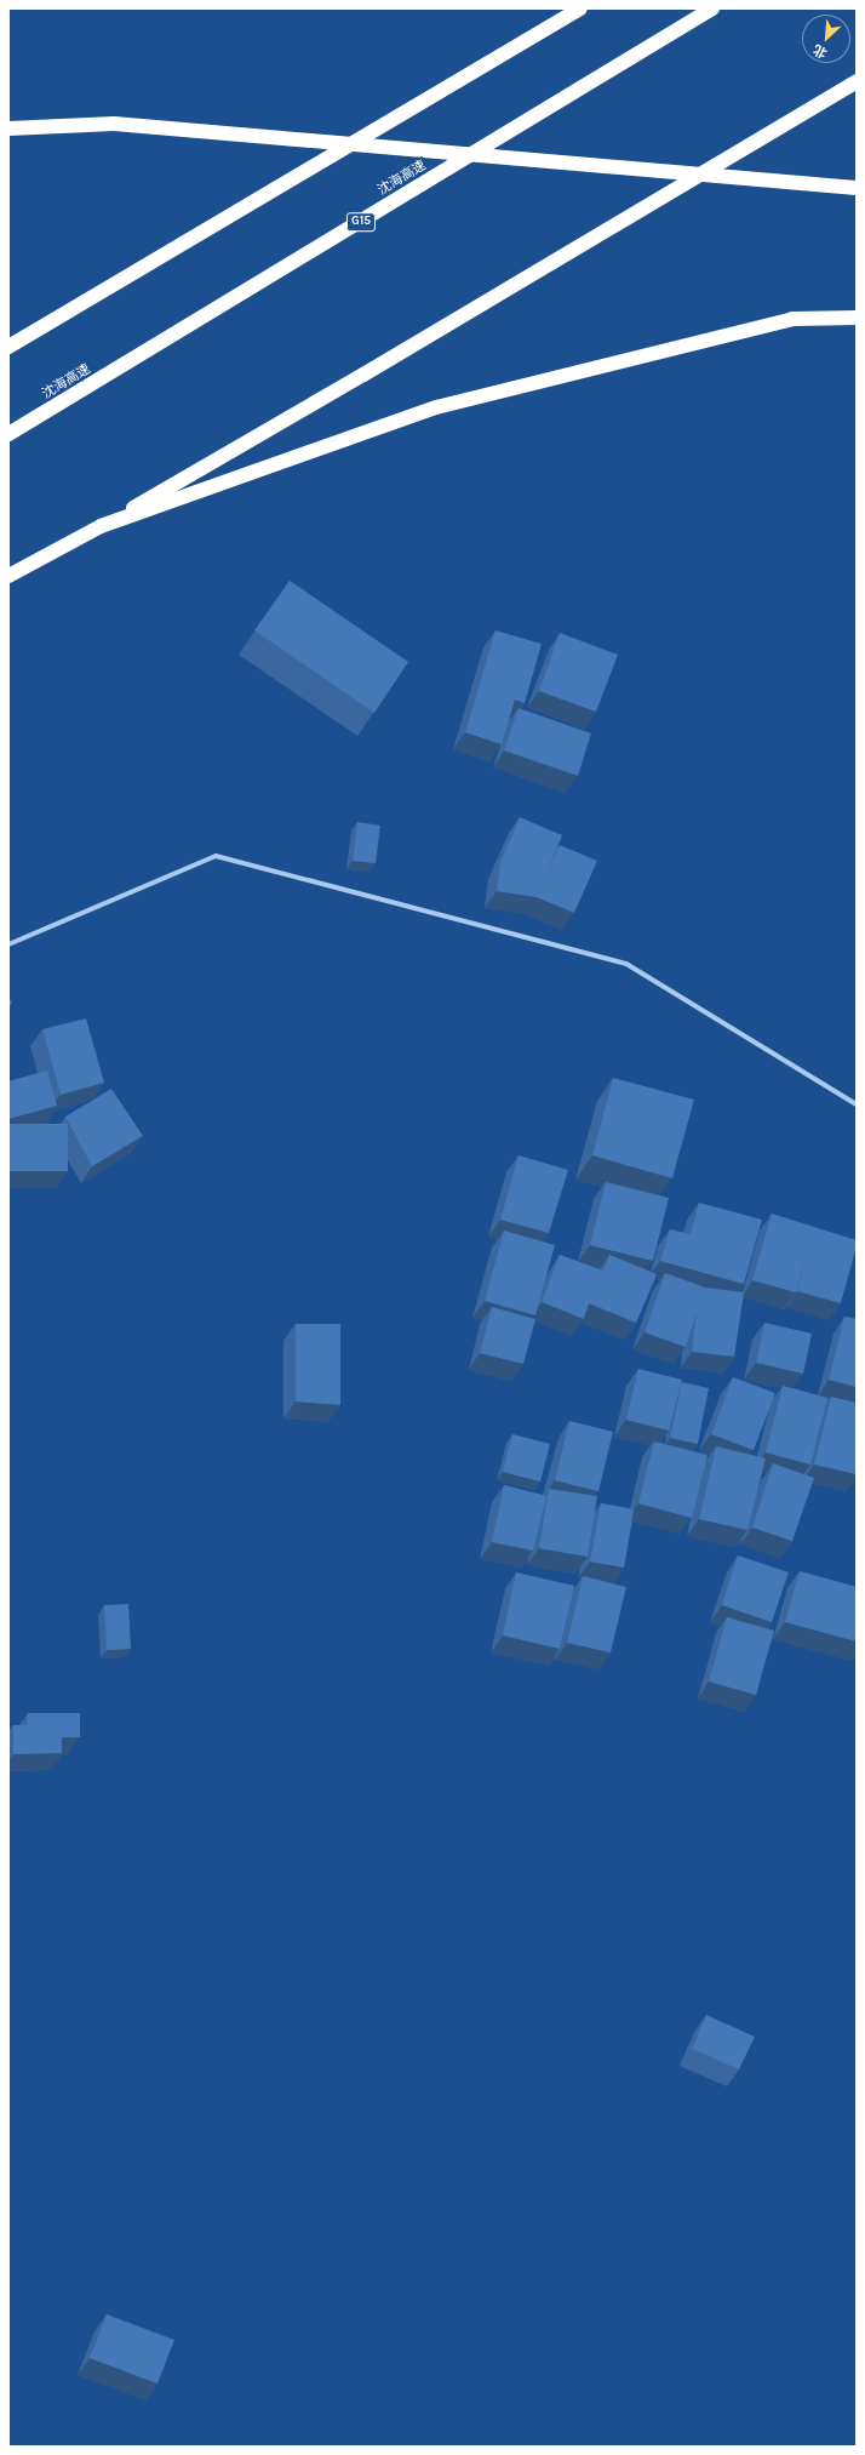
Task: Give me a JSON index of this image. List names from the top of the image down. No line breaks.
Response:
{"streets":{"highway":["沈海高速","G15"]},"north":"bottom left"}
